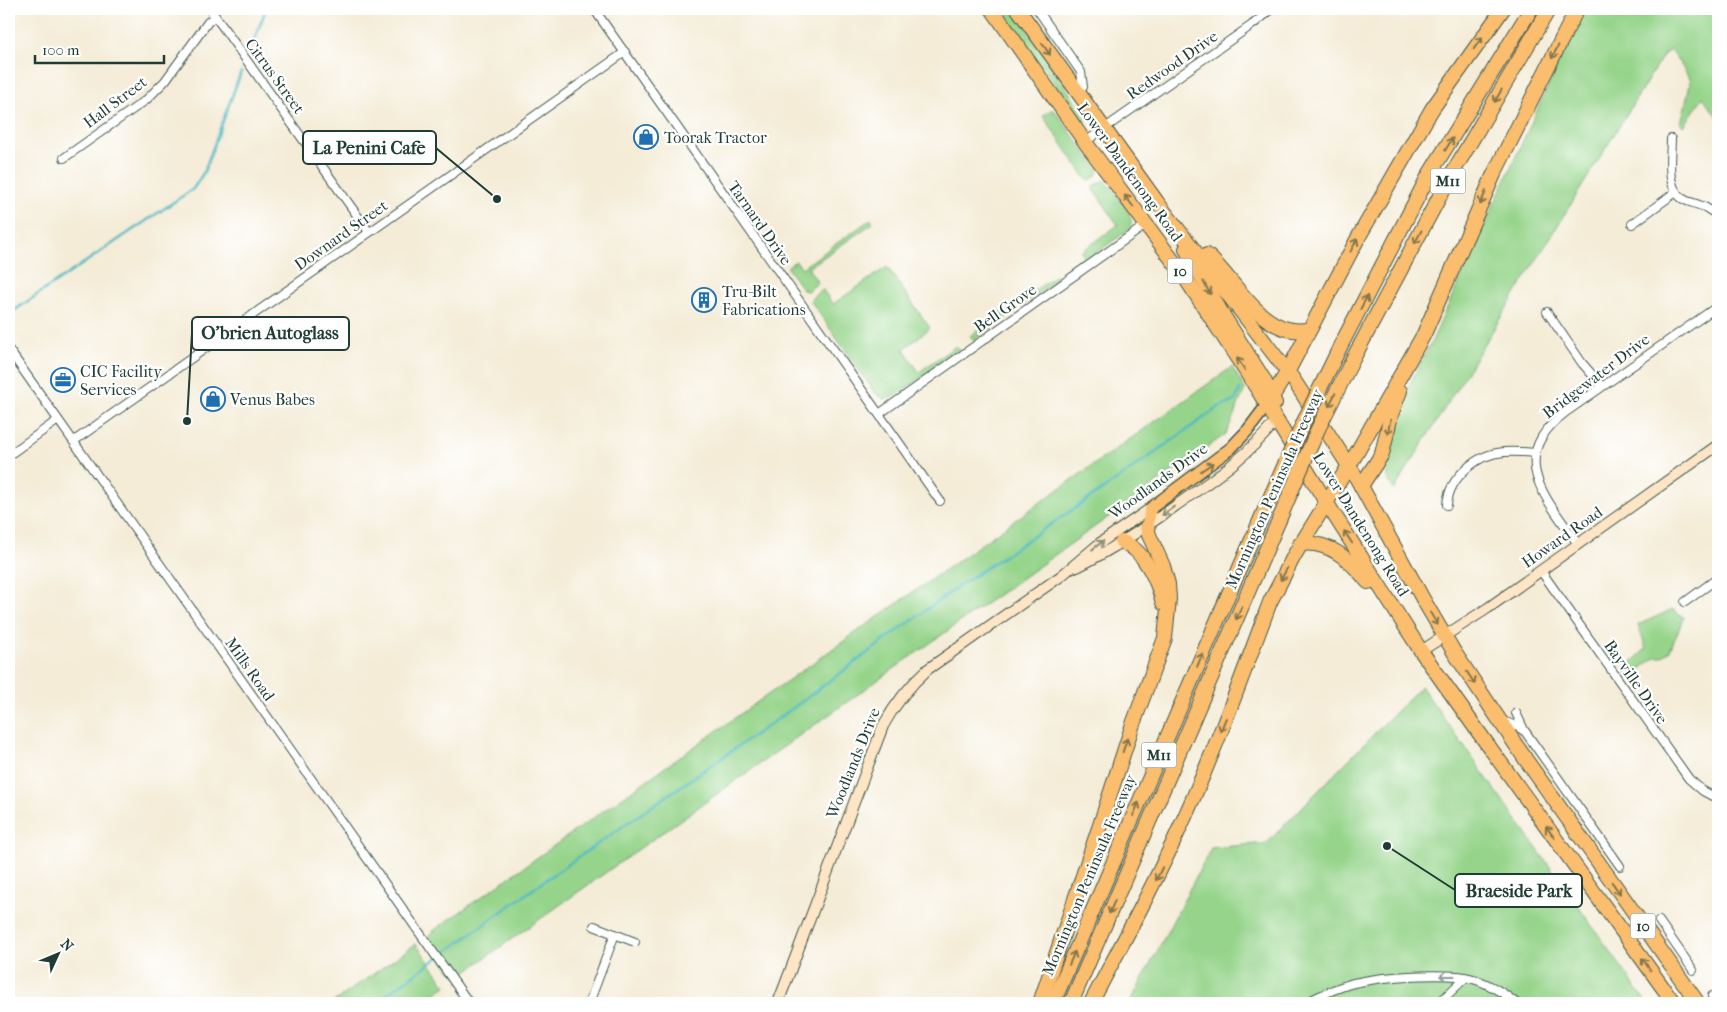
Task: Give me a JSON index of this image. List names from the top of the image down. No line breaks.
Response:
{"streets":{"highway":["Lower Dandenong Road","M11","10","Mornington Peninsula Freeway"],"main road":["Woodlands Drive"],"street":["Redwood Drive","Citrus Street","Hall Street","Tarnard Drive","Downard Street","Bell Grove","Bridgewater Drive","Howard Road","Mills Road","Bayville Drive"]},"crossings":[["Redwood Drive","Lower Dandenong Road"],["Citrus Street","Hall Street"],["Citrus Street","Downard Street"],["Lower Dandenong Road","Bell Grove"],["Lower Dandenong Road","Woodlands Drive"],["Lower Dandenong Road","Howard Road"],["Tarnard Drive","Downard Street"],["Tarnard Drive","Bell Grove"],["Downard Street","Mills Road"],["Bridgewater Drive","Howard Road"],["Howard Road","Bayville Drive"]],"places":{"shop":["Toorak Tractor","Venus Babes"],"other":["La Penini Cafe","O'brien Autoglass","Braeside Park"],"building":["Tru-Bilt Fabrications"],"office":["CIC Facility Services"]},"scale_bar":"100 m","north":"top right"}
